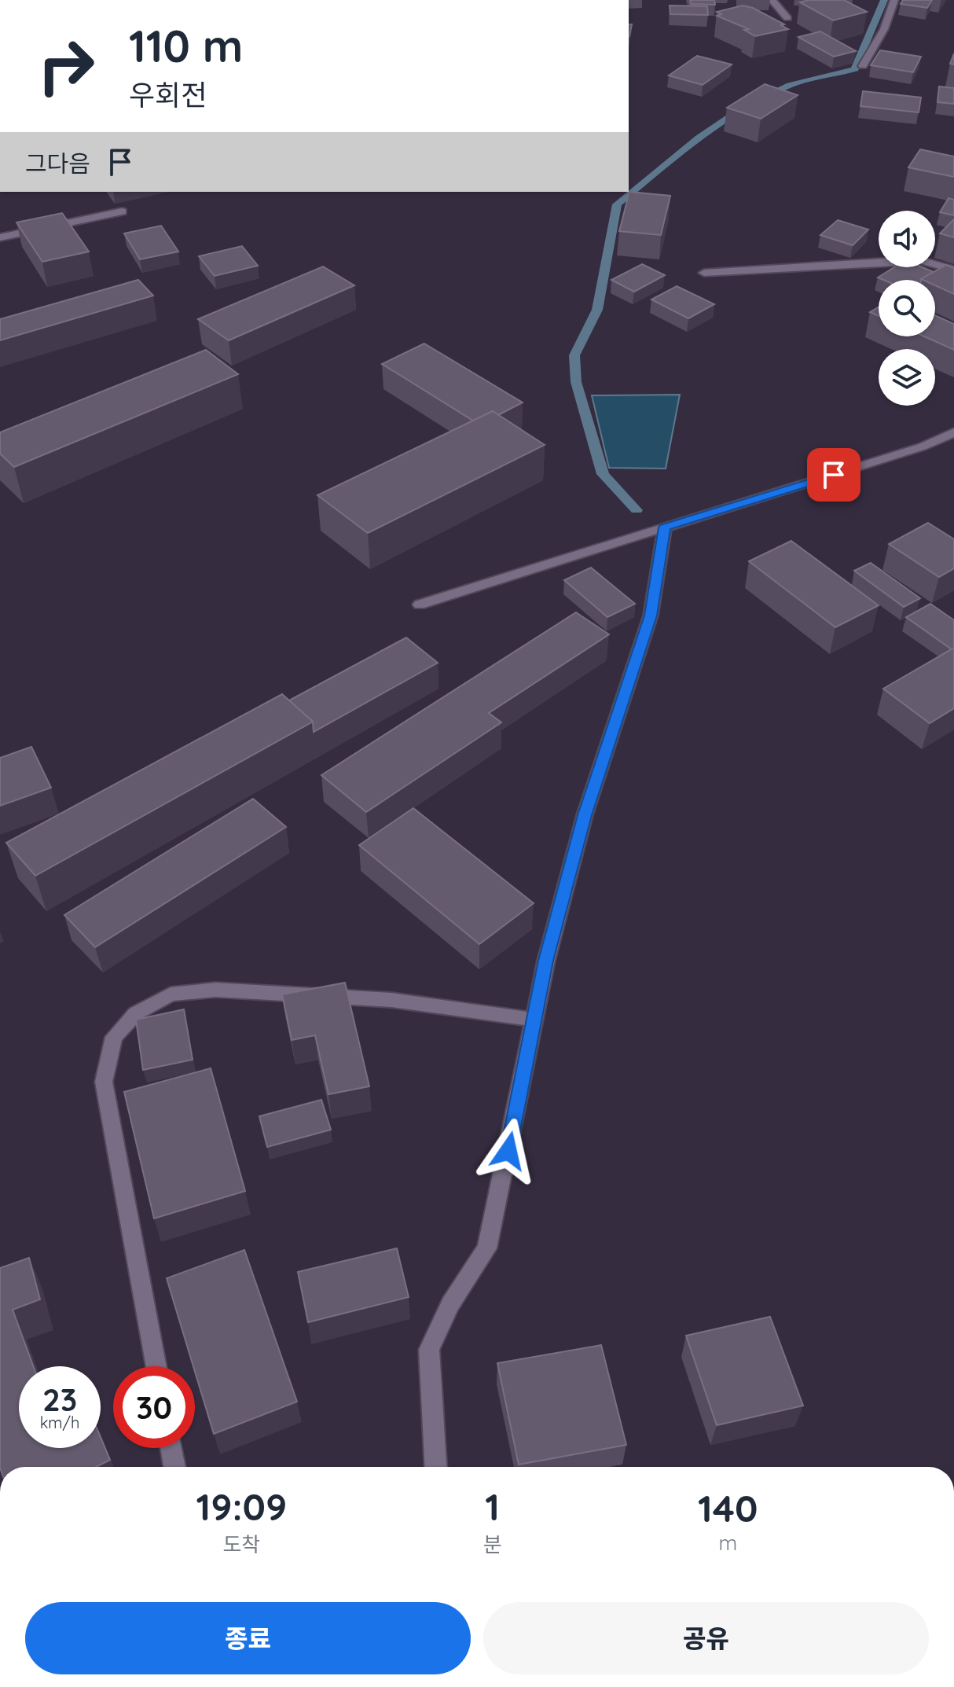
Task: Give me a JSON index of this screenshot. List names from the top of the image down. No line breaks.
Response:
{"page":{"turn":["110 m","우회전"],"then":"그다음","speed":"23 km/h","limit":"30","eta":["19:09","도착","1","분","140","m"],"buttons":["종료","공유"]}}
